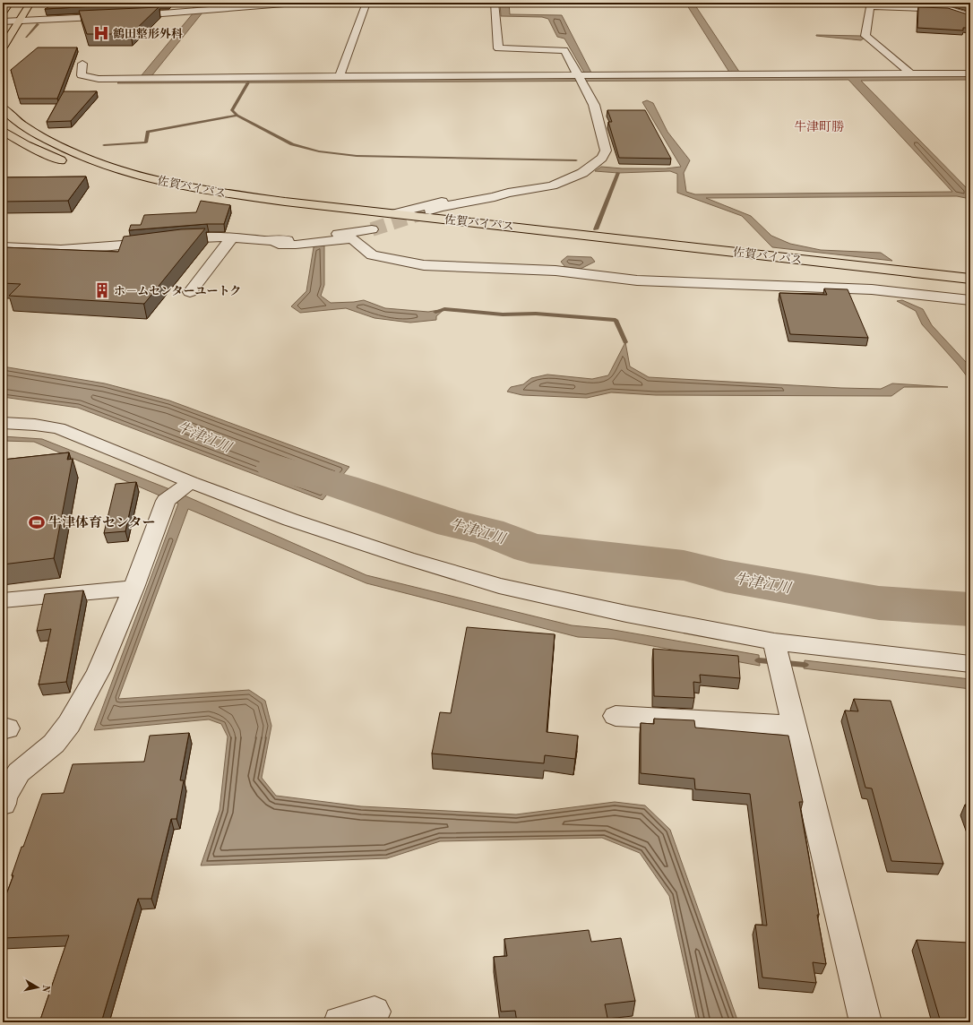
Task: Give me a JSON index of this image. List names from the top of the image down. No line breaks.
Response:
{"streets":{"highway":["佐賀バイパス"]},"districts":["牛津町勝"],"water":["牛津江川"],"places":{"hospital":["鶴田整形外科"],"building":["ホ－ムセンターユートク"],"sports":["牛津体育センター"]},"north":"right"}
